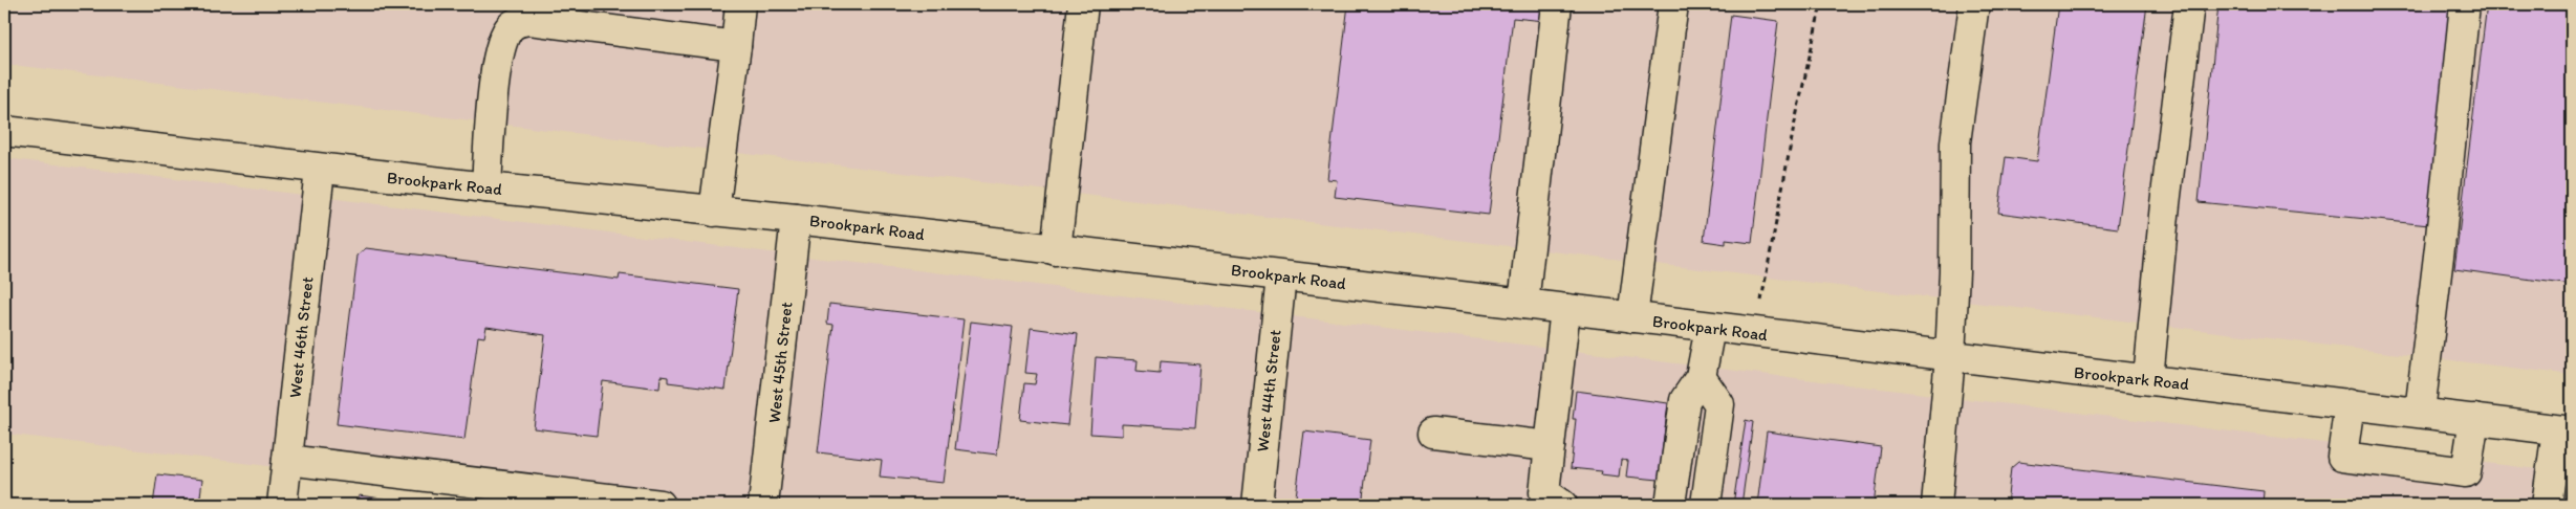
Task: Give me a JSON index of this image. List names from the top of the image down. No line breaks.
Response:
{"streets":{"main road":["Brookpark Road","West 46th Street","West 45th Street","West 44th Street"]},"crossings":[["Brookpark Road","West 46th Street"],["Brookpark Road","West 45th Street"],["Brookpark Road","West 44th Street"]]}
